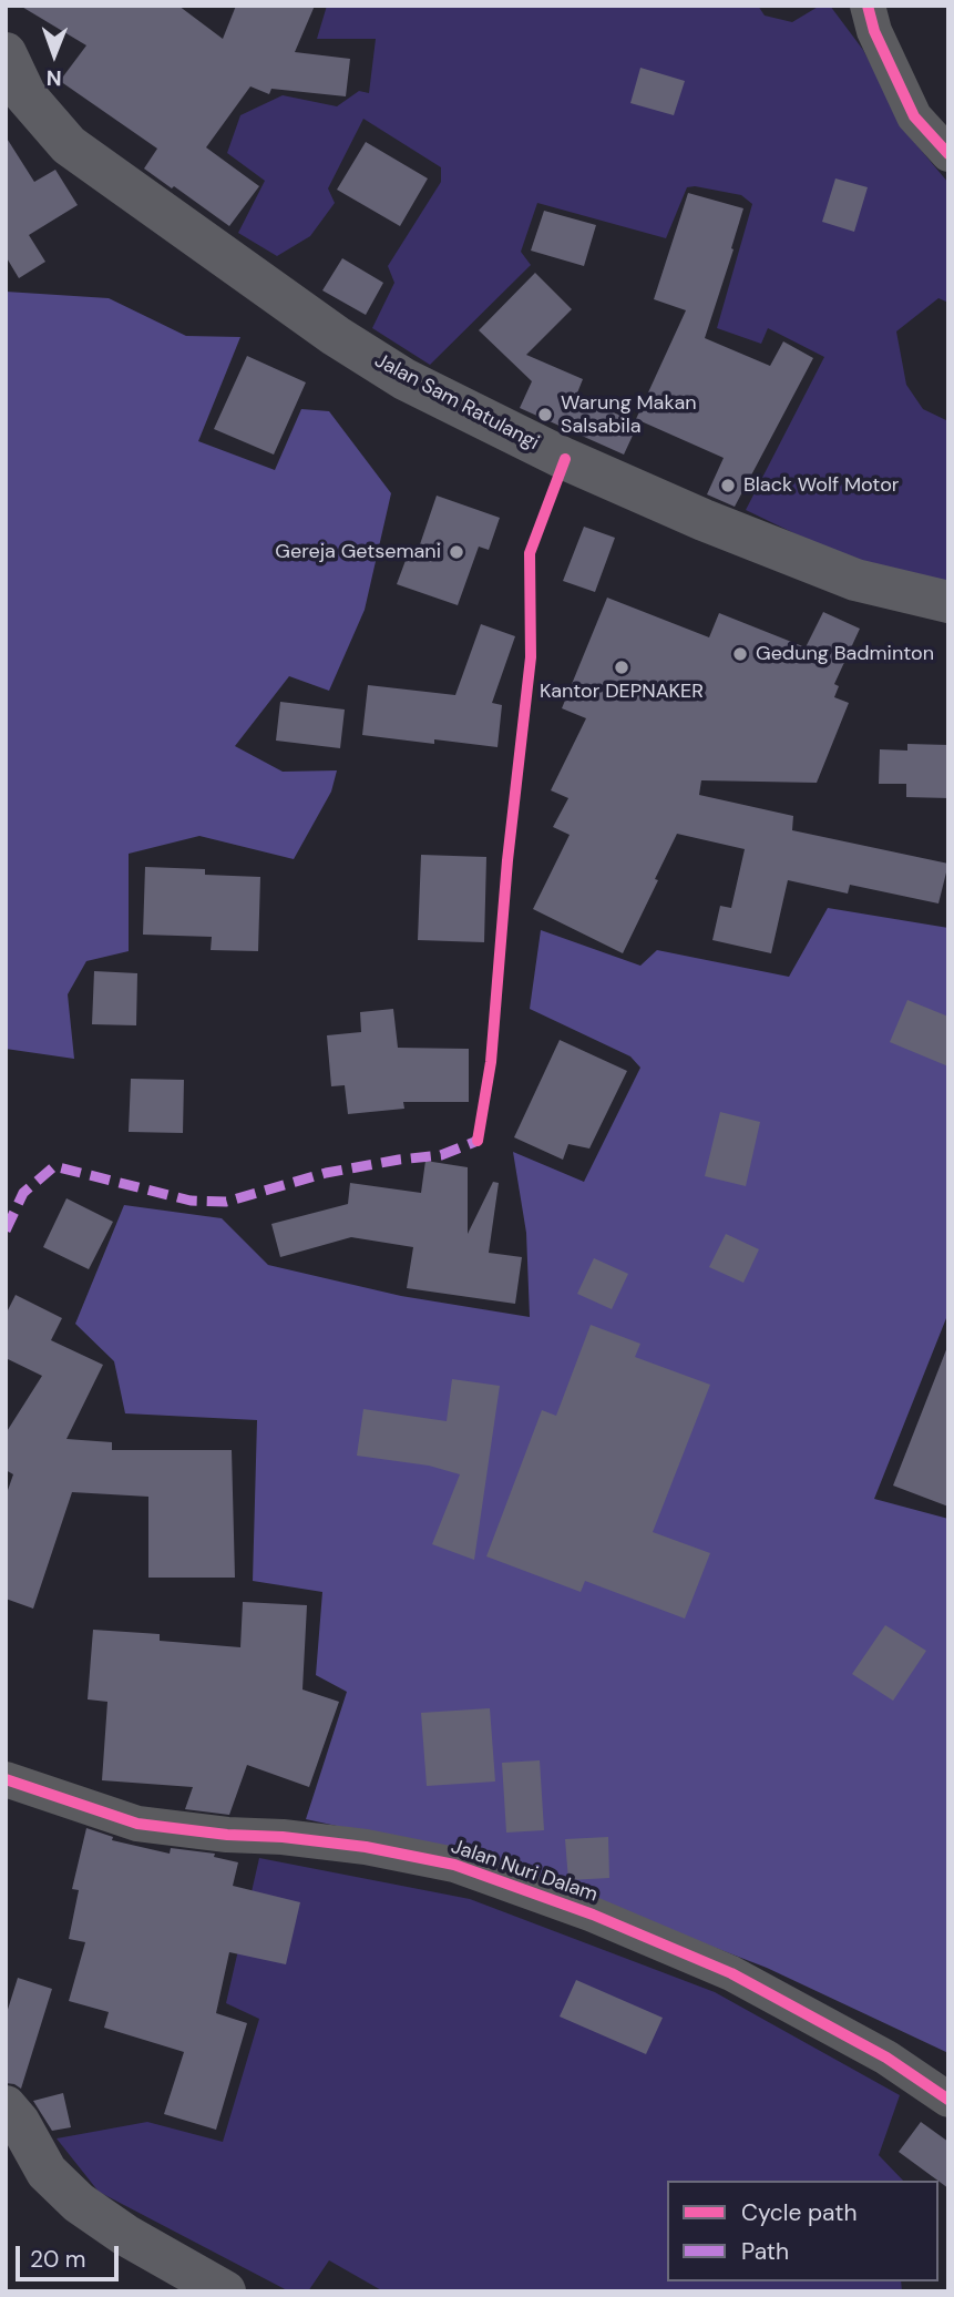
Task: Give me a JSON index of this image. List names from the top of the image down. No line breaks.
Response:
{"streets":{"main road":["Jalan Sam Ratulangi"],"street":["Jalan Nuri Dalam"]},"places":["Warung Makan Salsabila","Black Wolf Motor","Gereja Getsemani","Gedung Badminton","Kantor DEPNAKER"],"legend":["Cycle path","Path"],"scale_bar":"20 m","north":"bottom"}
